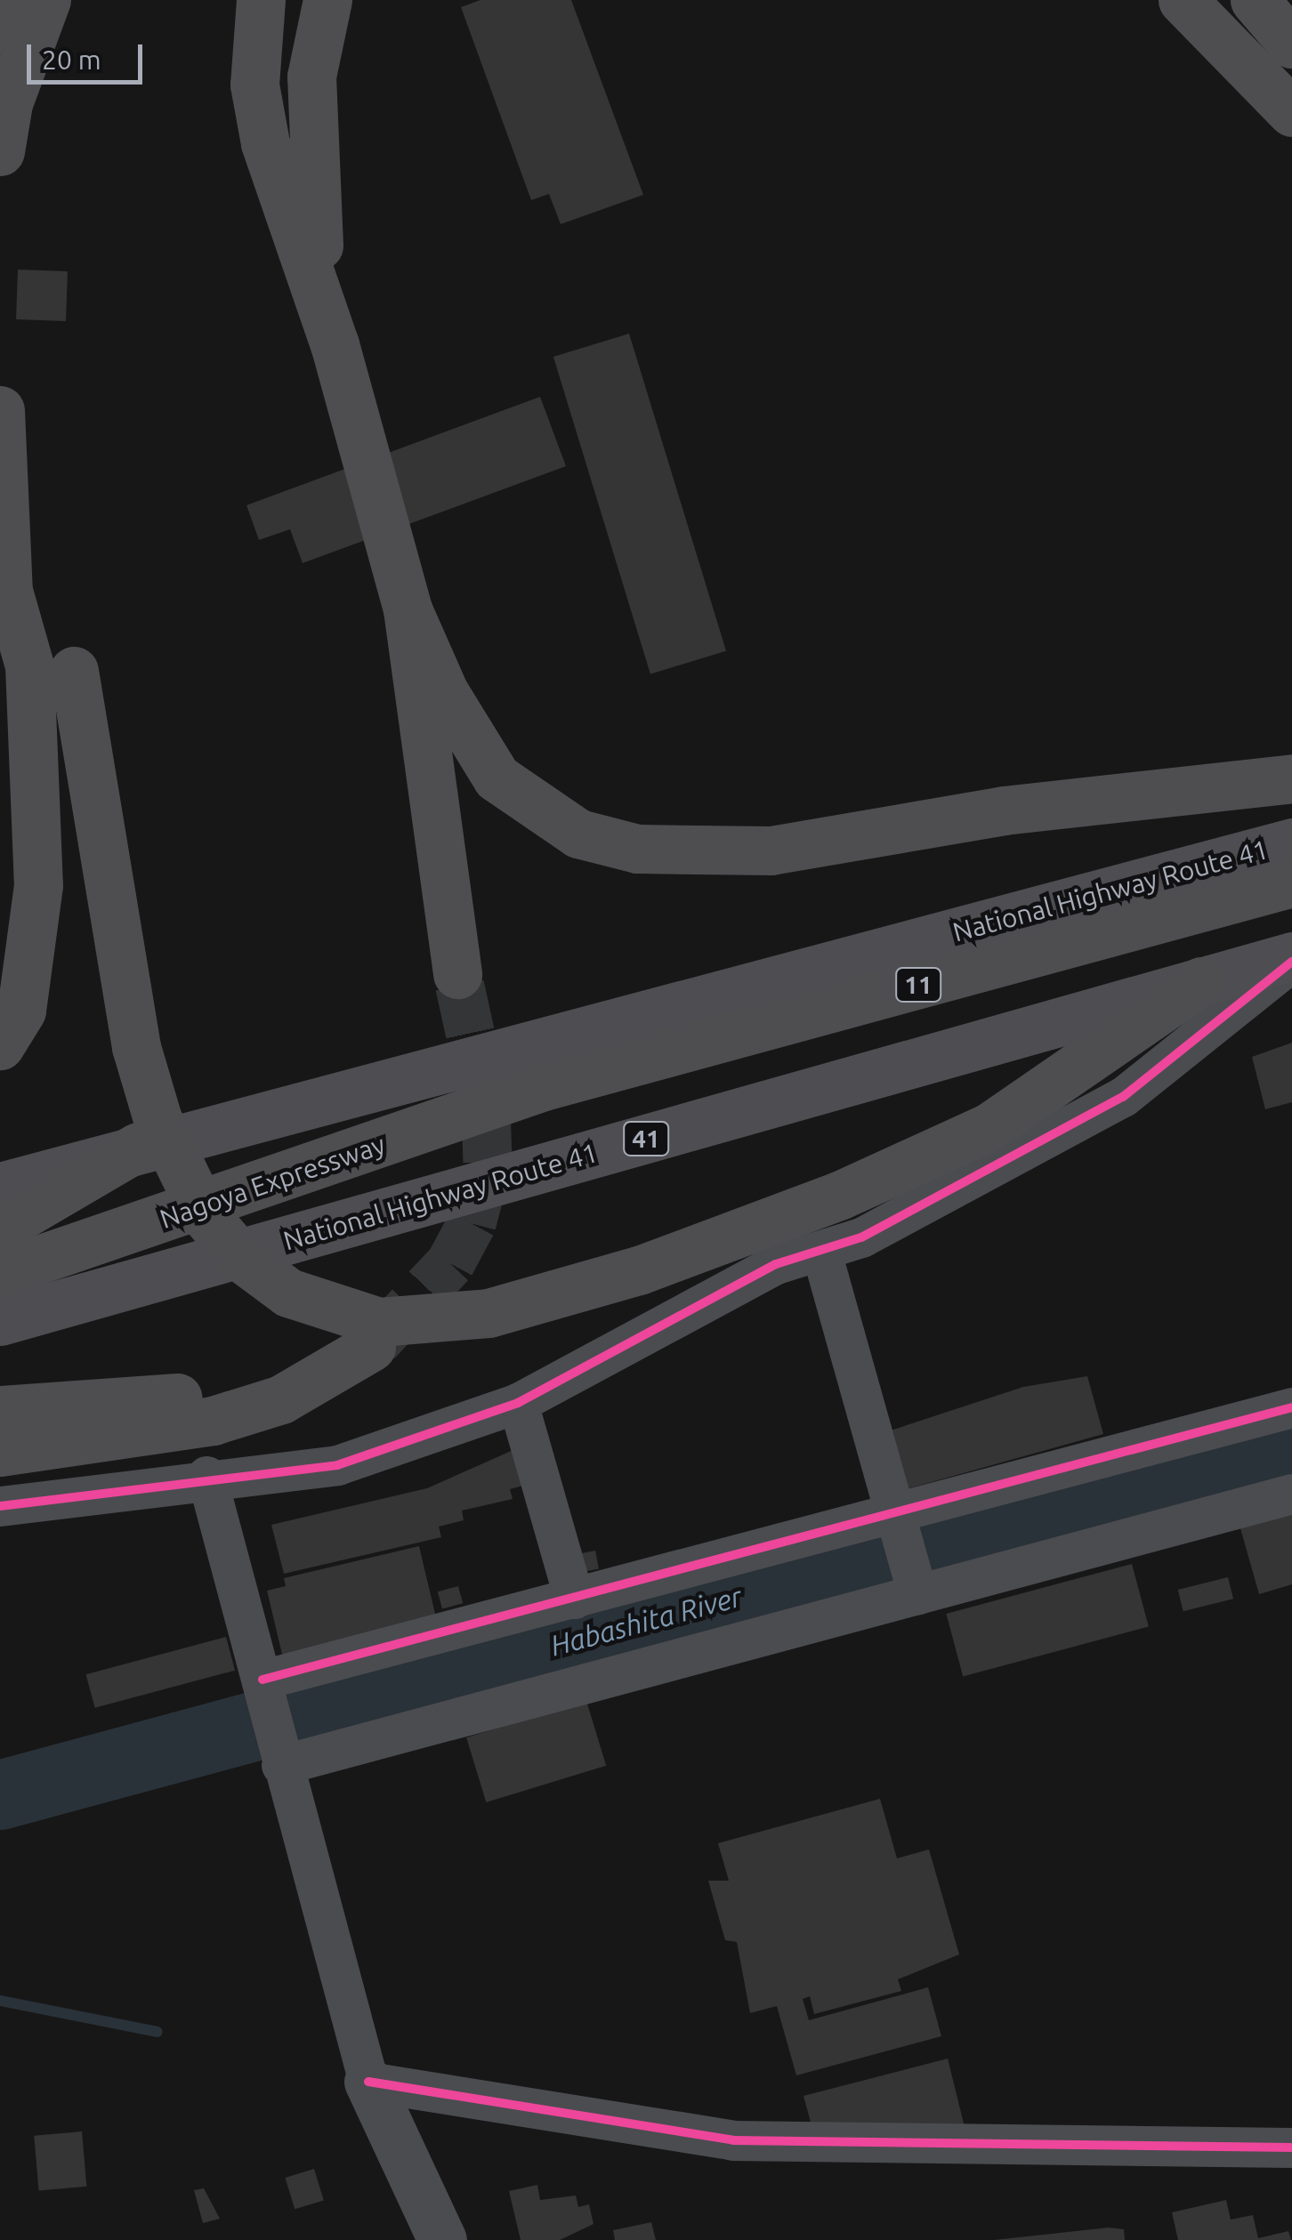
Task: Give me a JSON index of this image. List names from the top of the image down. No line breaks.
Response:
{"streets":{"highway":["National Highway Route 41","11","41","Nagoya Expressway"]},"water":["Habashita River"],"scale_bar":"20 m"}
